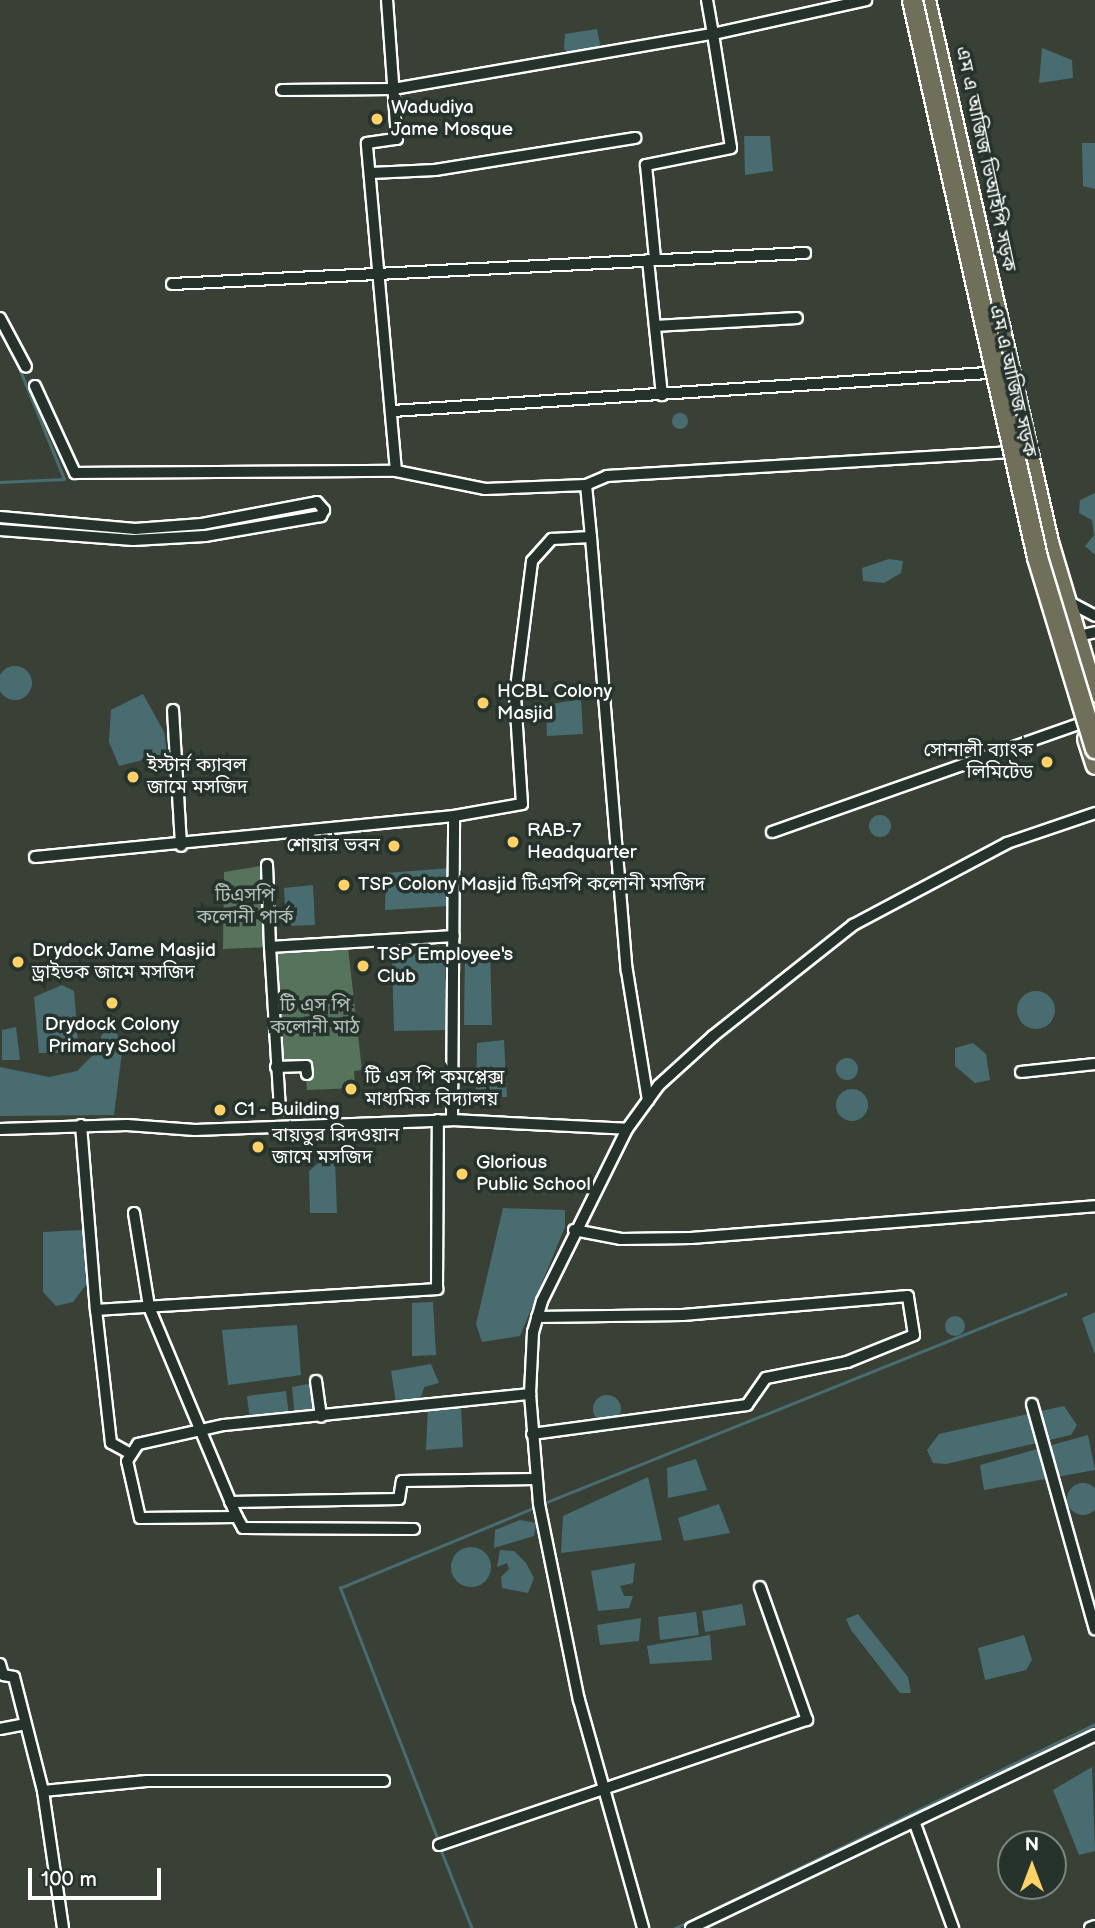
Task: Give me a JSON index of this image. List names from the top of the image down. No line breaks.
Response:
{"streets":{"main road":["এম এ আজিজ ভিআইপি সড়ক","এম এ আজিজ সড়ক"]},"parks":["টিএসপি কলোনী পার্ক","টি এস পি কলোনী মাঠ"],"places":["Wadudiya Jame Mosque","HCBL Colony Masjid","সোনালী ব্যাংক লিমিটেড","ইস্টার্ন ক্যাবল জামে মসজিদ","RAB-7 Headquarter","শোয়ার ভবন","TSP Colony Masjid টিএসপি কলোনী মসজিদ","Drydock Jame Masjid ড্রাইডক জামে মসজিদ","TSP Employee's Club","Drydock Colony Primary School","টি এস পি কমপ্লেক্স মাধ্যমিক বিদ্যালয়","C1 - Building","বায়তুর রিদওয়ান জামে মসজিদ","Glorious Public School"],"scale_bar":"100 m","north":"top"}
